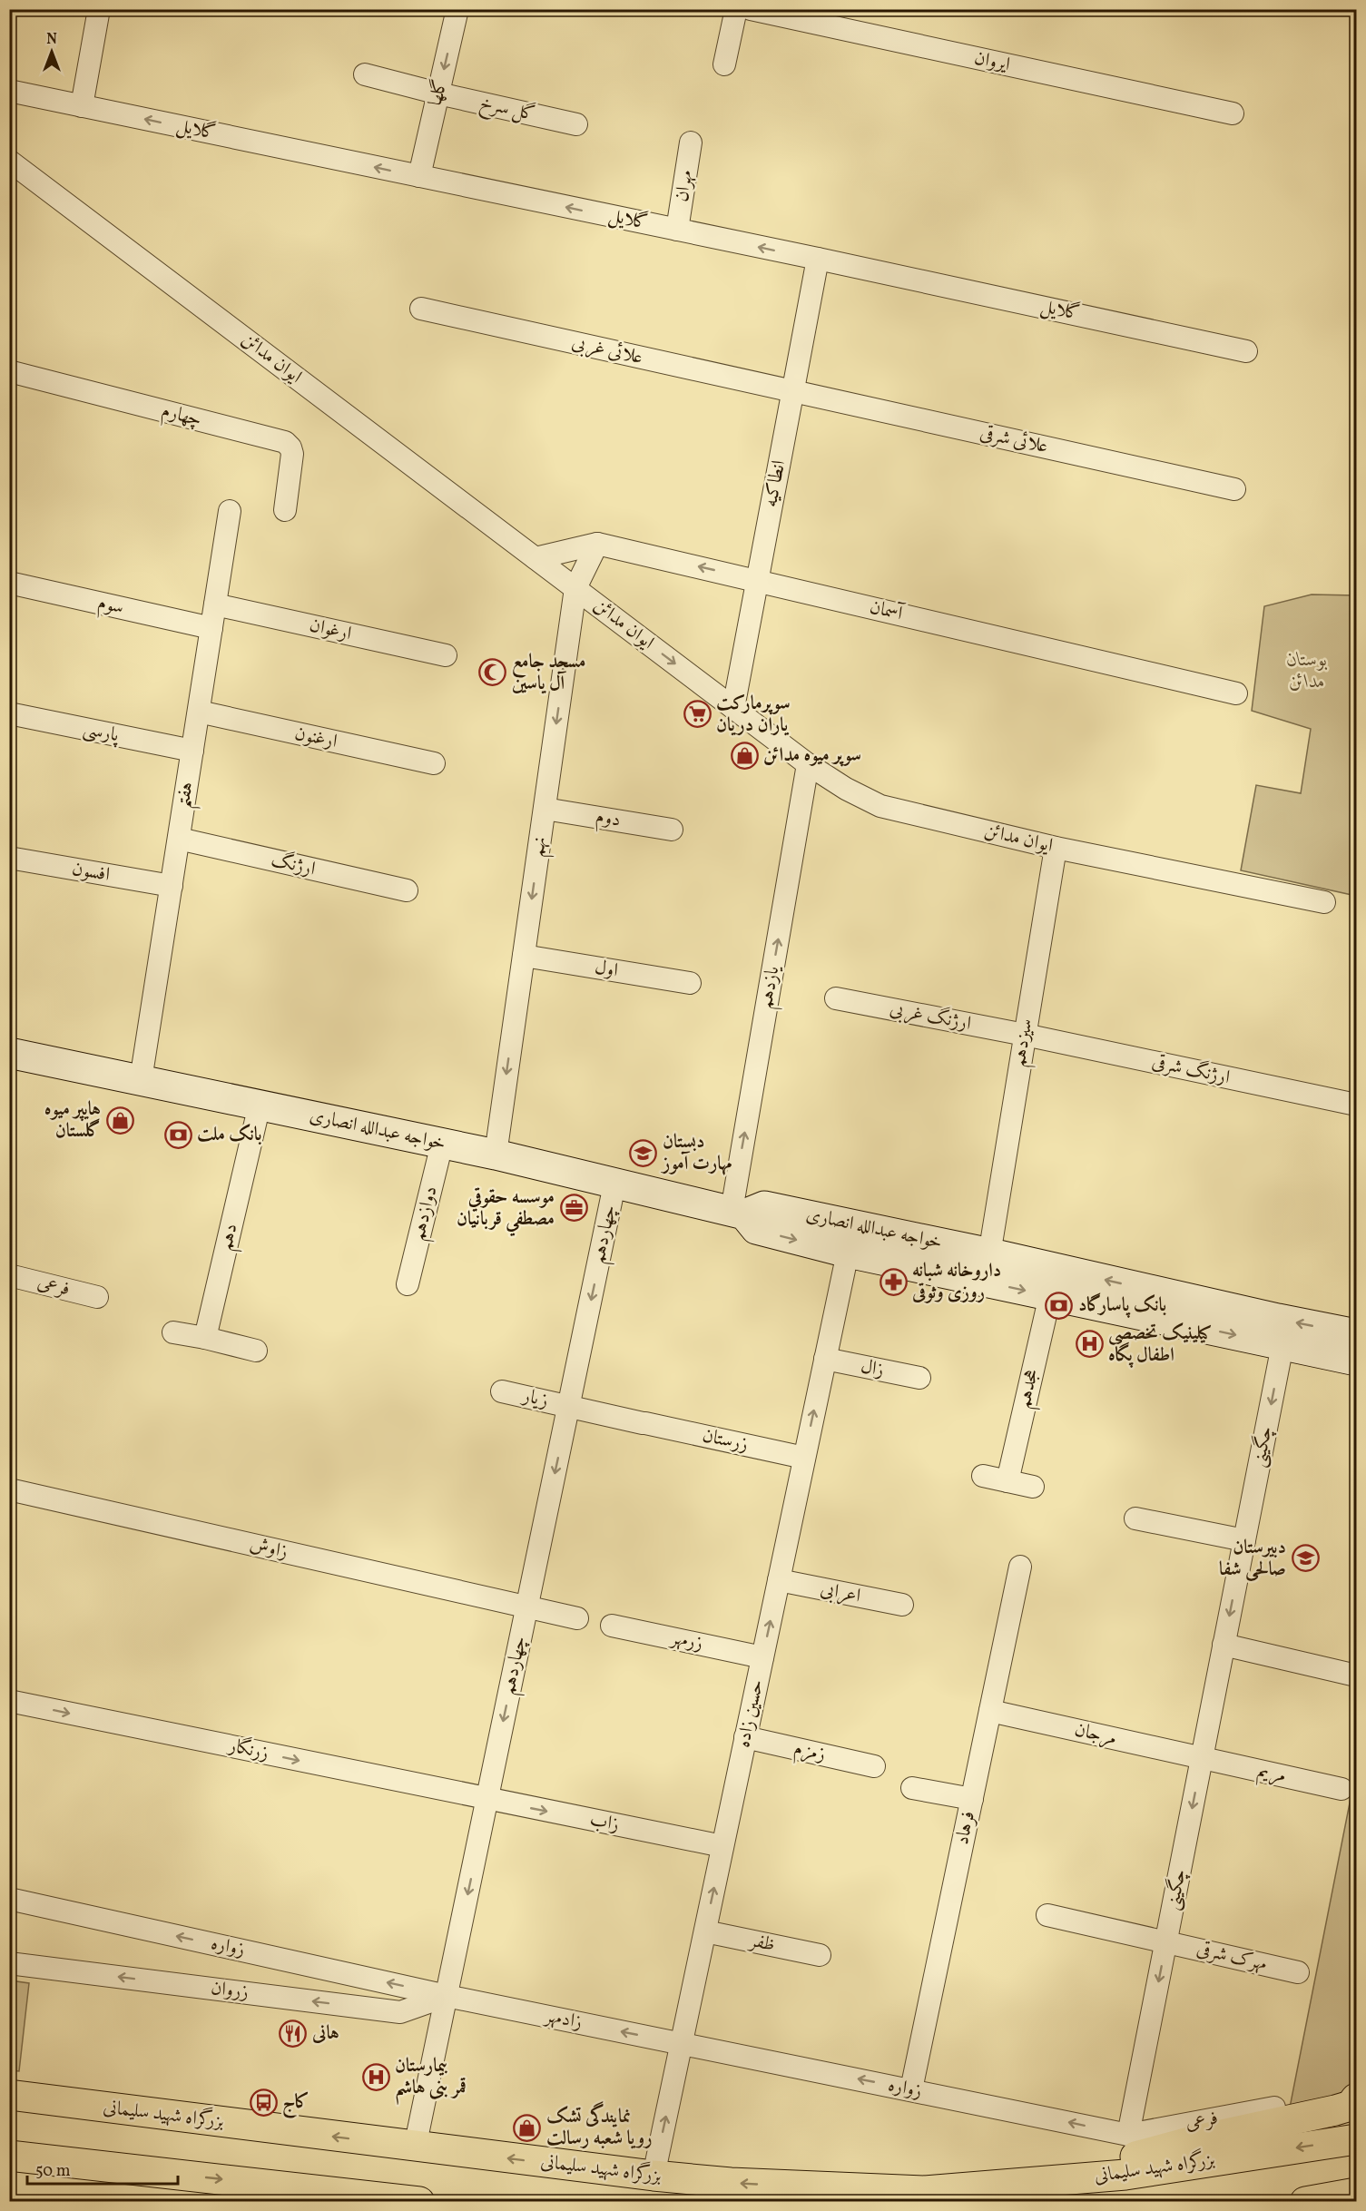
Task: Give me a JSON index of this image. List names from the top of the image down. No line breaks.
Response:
{"streets":{"highway":["بزرگراه شهید سلیمانی"],"main road":["خواجه عبدالله انصاری"],"street":["ایروان","گلها","گل سرخ","گلایل","مهران","علائی غربی","ایوان مدائن","چهارم","علائی شرقی","انطاکیه","سوم","آسمان","ارغوان","پارسی","ارغنون","هفتم","دوم","نهم","ارژنگ","افسون","اول","یازدهم","ارژنگ غربی","سیزدهم","ارژنگ شرقی","دوازدهم","چهاردهم","دهم","فرعی","زال","هجدهم","زیار","زرستان","چگینی","زاوش","اعرابی","زرمهر","حسین زاده","مرجان","زرنگار","زمزم","مریم","زاب","فرهاد","ظفر","زواره","مهرک شرقی","زروان","زادمهر"]},"crossings":[["گلها","گل سرخ"],["گلها","گلایل"],["گلایل","مهران"],["گلایل","انطاکیه"],["علائی غربی","علائی شرقی"],["علائی غربی","انطاکیه"],["ایوان مدائن","انطاکیه"],["ایوان مدائن","آسمان"],["ایوان مدائن","نهم"],["ایوان مدائن","یازدهم"],["ایوان مدائن","سیزدهم"],["علائی شرقی","انطاکیه"],["انطاکیه","آسمان"],["سوم","هفتم"],["آسمان","نهم"],["ارغوان","هفتم"],["پارسی","هفتم"],["ارغنون","هفتم"],["هفتم","ارژنگ"],["هفتم","افسون"],["هفتم","خواجه عبدالله انصاری"],["دوم","نهم"],["نهم","اول"],["نهم","خواجه عبدالله انصاری"],["یازدهم","خواجه عبدالله انصاری"],["ارژنگ غربی","سیزدهم"],["ارژنگ غربی","ارژنگ شرقی"],["سیزدهم","ارژنگ شرقی"],["خواجه عبدالله انصاری","دوازدهم"],["خواجه عبدالله انصاری","چهاردهم"],["خواجه عبدالله انصاری","دهم"],["خواجه عبدالله انصاری","هجدهم"],["خواجه عبدالله انصاری","چگینی"],["خواجه عبدالله انصاری","حسین زاده"],["چهاردهم","زیار"],["چهاردهم","زرستان"],["چهاردهم","زاوش"],["چهاردهم","زرنگار"],["چهاردهم","زاب"],["چهاردهم","زواره"],["چهاردهم","زروان"],["چهاردهم","زادمهر"],["چهاردهم","بزرگراه شهید سلیمانی"],["فرعی","چگینی"],["فرعی","زواره"],["زال","حسین زاده"],["زیار","زرستان"],["زرستان","حسین زاده"],["چگینی","مرجان"],["چگینی","مریم"],["چگینی","زواره"],["چگینی","مهرک شرقی"],["اعرابی","حسین زاده"],["زرمهر","حسین زاده"],["حسین زاده","زمزم"],["حسین زاده","زاب"],["حسین زاده","ظفر"],["حسین زاده","زواره"],["حسین زاده","زادمهر"],["حسین زاده","بزرگراه شهید سلیمانی"],["مرجان","مریم"],["مرجان","فرهاد"],["زرنگار","زاب"],["فرهاد","زواره"],["زواره","زروان"],["زواره","زادمهر"],["زروان","زادمهر"]],"one_way":["گلها","گلایل","نهم","یازدهم","چهاردهم","چگینی","حسین زاده","زرنگار","زاب","زواره","زروان","زادمهر"],"parks":["بوستان مدائن"],"places":{"mosque":["مسجد جامع آل یاسین"],"supermarket":["سوپرمارکت یاران دریان"],"shop":["سوپر میوه مدائن","هایپر میوه گلستان","نمایندگی تشک رویا شعبه رسالت"],"bank":["بانک ملت","بانک پاسارگاد"],"school or university":["دبستان مهارت آموز","دبیرستان صالحی شفا"],"office":["موسسه حقوقي مصطفي قربانيان"],"pharmacy":["داروخانه شبانه روزی وثوقی"],"hospital":["کیلینیک تخصصی اطفال پگاه","بیمارستان قمر بنی هاشم"],"restaurant":["هانی"],"bus stop":["کاج"]},"scale_bar":"50 m","north":"top"}
